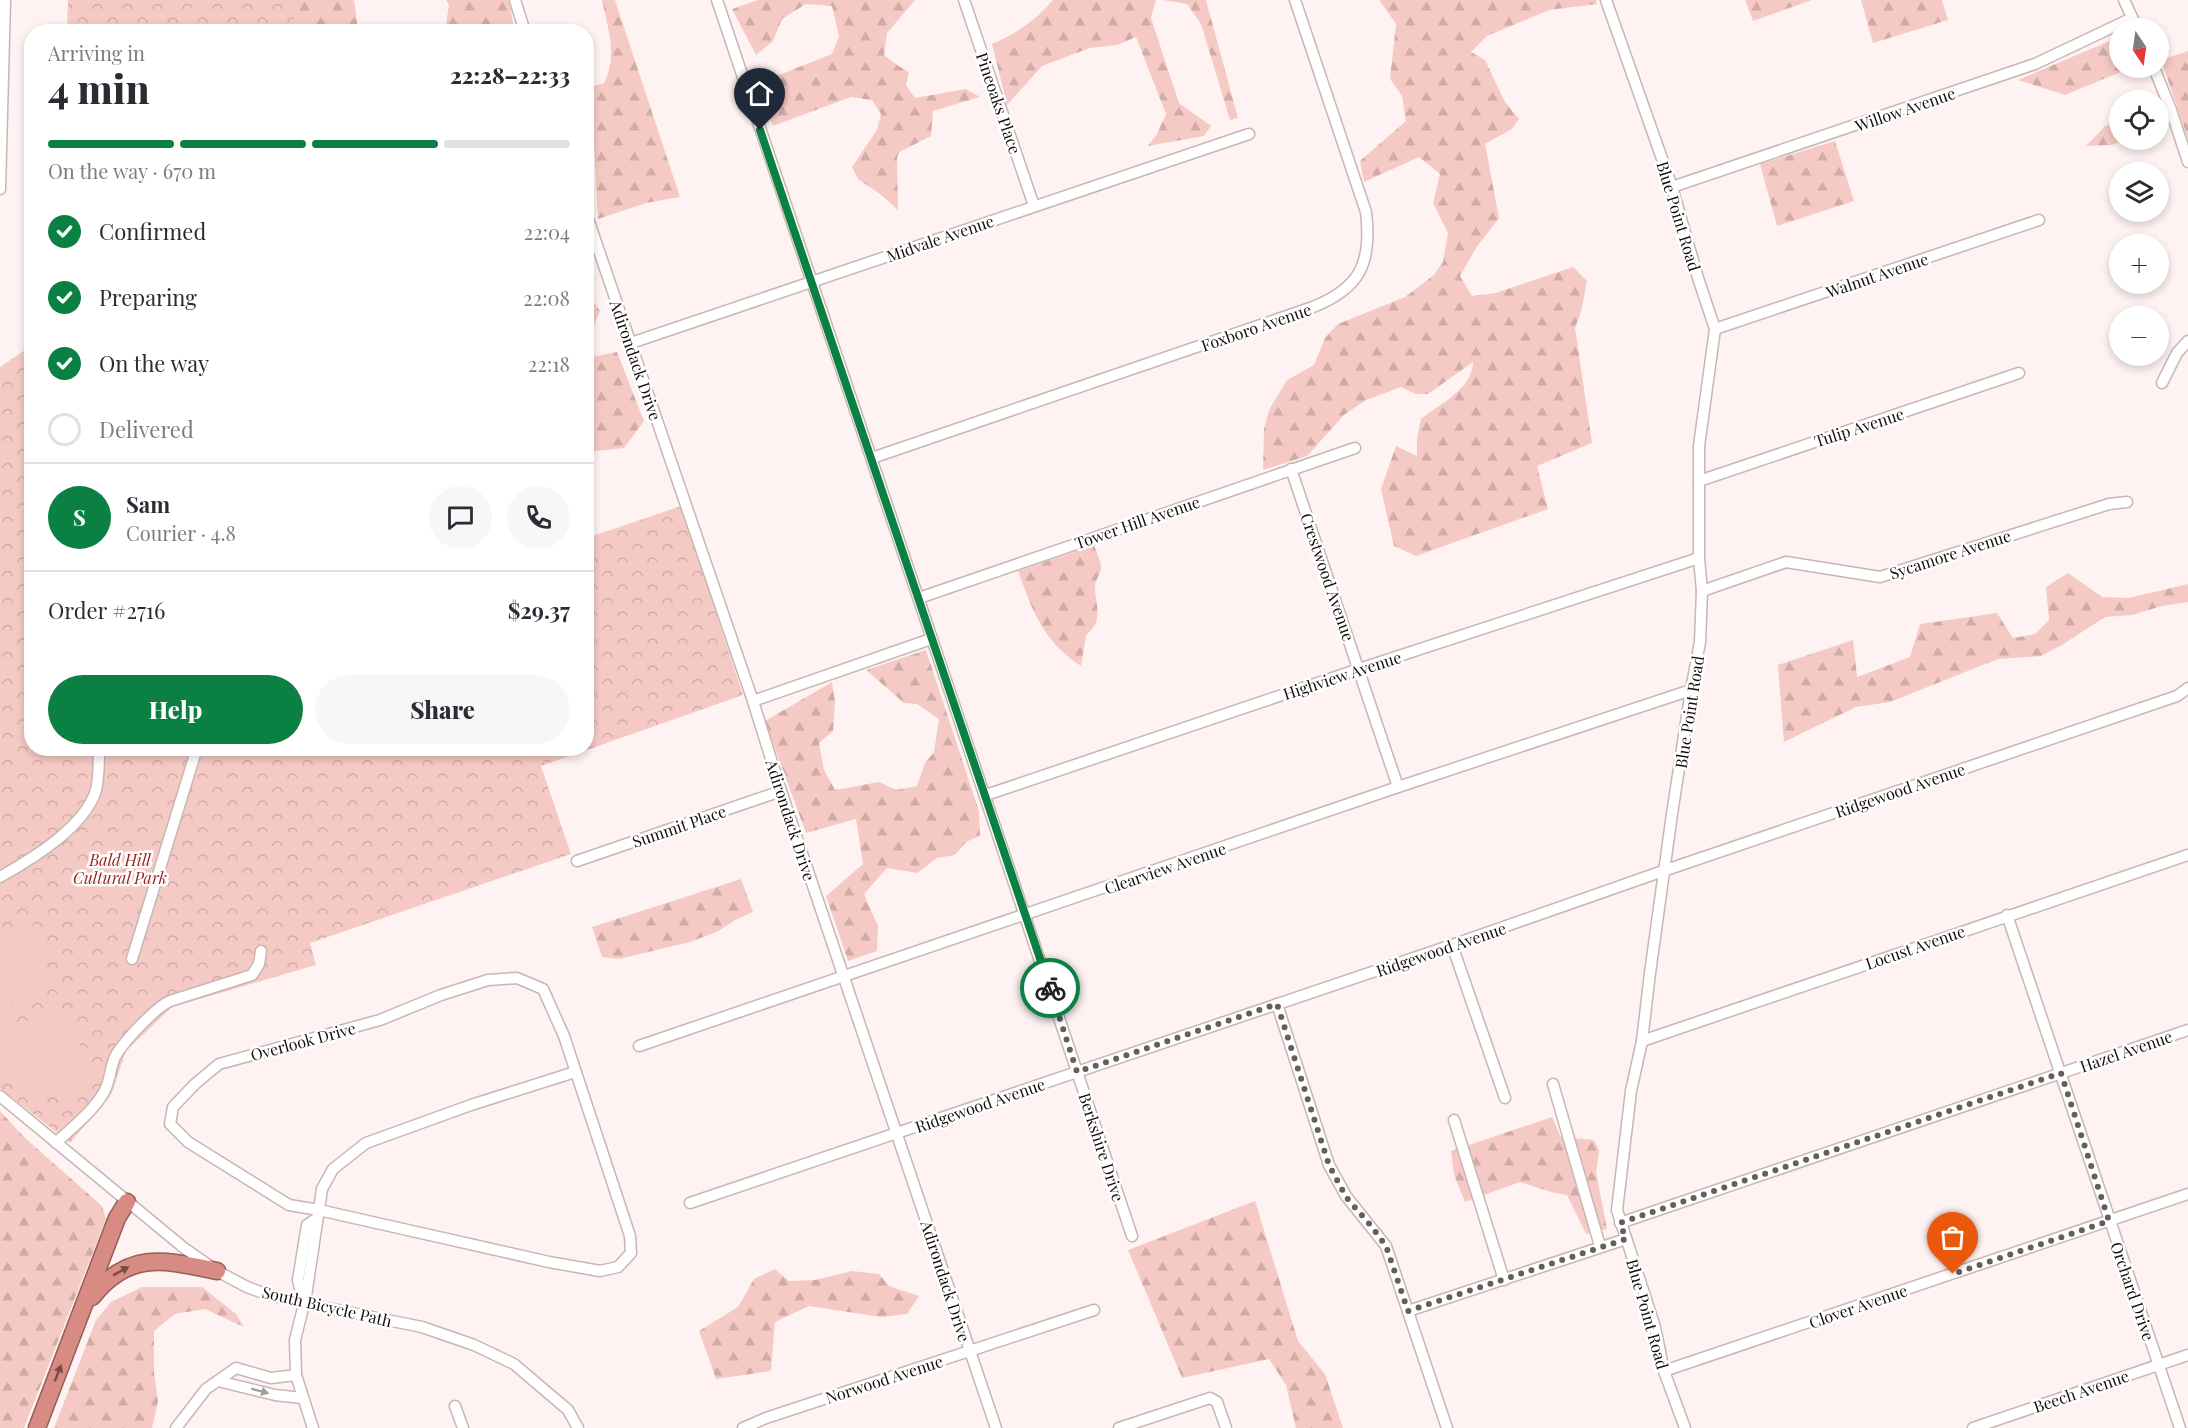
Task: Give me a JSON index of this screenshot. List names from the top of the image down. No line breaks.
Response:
{"streets":{"street":["Pineoaks Place","Willow Avenue","Blue Point Road","Midvale Avenue","Walnut Avenue","Foxboro Avenue","Adirondack Drive","Tulip Avenue","Tower Hill Avenue","Sycamore Avenue","Crestwood Avenue","Highview Avenue","Ridgewood Avenue","Summit Place","Clearview Avenue","Locust Avenue","Overlook Drive","Hazel Avenue","Berkshire Drive","Orchard Drive","South Bicycle Path","Clover Avenue","Norwood Avenue","Beech Avenue"]},"crossings":[["Pineoaks Place","Midvale Avenue"],["Willow Avenue","Blue Point Road"],["Blue Point Road","Walnut Avenue"],["Blue Point Road","Tulip Avenue"],["Blue Point Road","Sycamore Avenue"],["Blue Point Road","Highview Avenue"],["Blue Point Road","Ridgewood Avenue"],["Blue Point Road","Clearview Avenue"],["Blue Point Road","Locust Avenue"],["Blue Point Road","Hazel Avenue"],["Blue Point Road","Clover Avenue"],["Midvale Avenue","Adirondack Drive"],["Midvale Avenue","Berkshire Drive"],["Foxboro Avenue","Berkshire Drive"],["Adirondack Drive","Ridgewood Avenue"],["Adirondack Drive","Summit Place"],["Adirondack Drive","Clearview Avenue"],["Adirondack Drive","Norwood Avenue"],["Tower Hill Avenue","Crestwood Avenue"],["Tower Hill Avenue","Berkshire Drive"],["Crestwood Avenue","Highview Avenue"],["Crestwood Avenue","Clearview Avenue"],["Highview Avenue","Berkshire Drive"],["Ridgewood Avenue","Berkshire Drive"],["Clearview Avenue","Berkshire Drive"],["Locust Avenue","Orchard Drive"],["Hazel Avenue","Orchard Drive"],["Orchard Drive","Clover Avenue"],["Orchard Drive","Beech Avenue"]],"parks":["Bald Hill Cultural Park"],"north":"bottom","page":{"map_buttons":["+","−"],"heading":["4 min","Arriving in","22:28–22:33"],"panel":["Sam","Courier · 4.8","Order #2716","$29.37"],"bar":"On the way · 670 m","list":[["Confirmed","22:04"],["Preparing","22:08"],["On the way","22:18"],"Delivered"],"round":"S","buttons":["Help","Share"]}}
